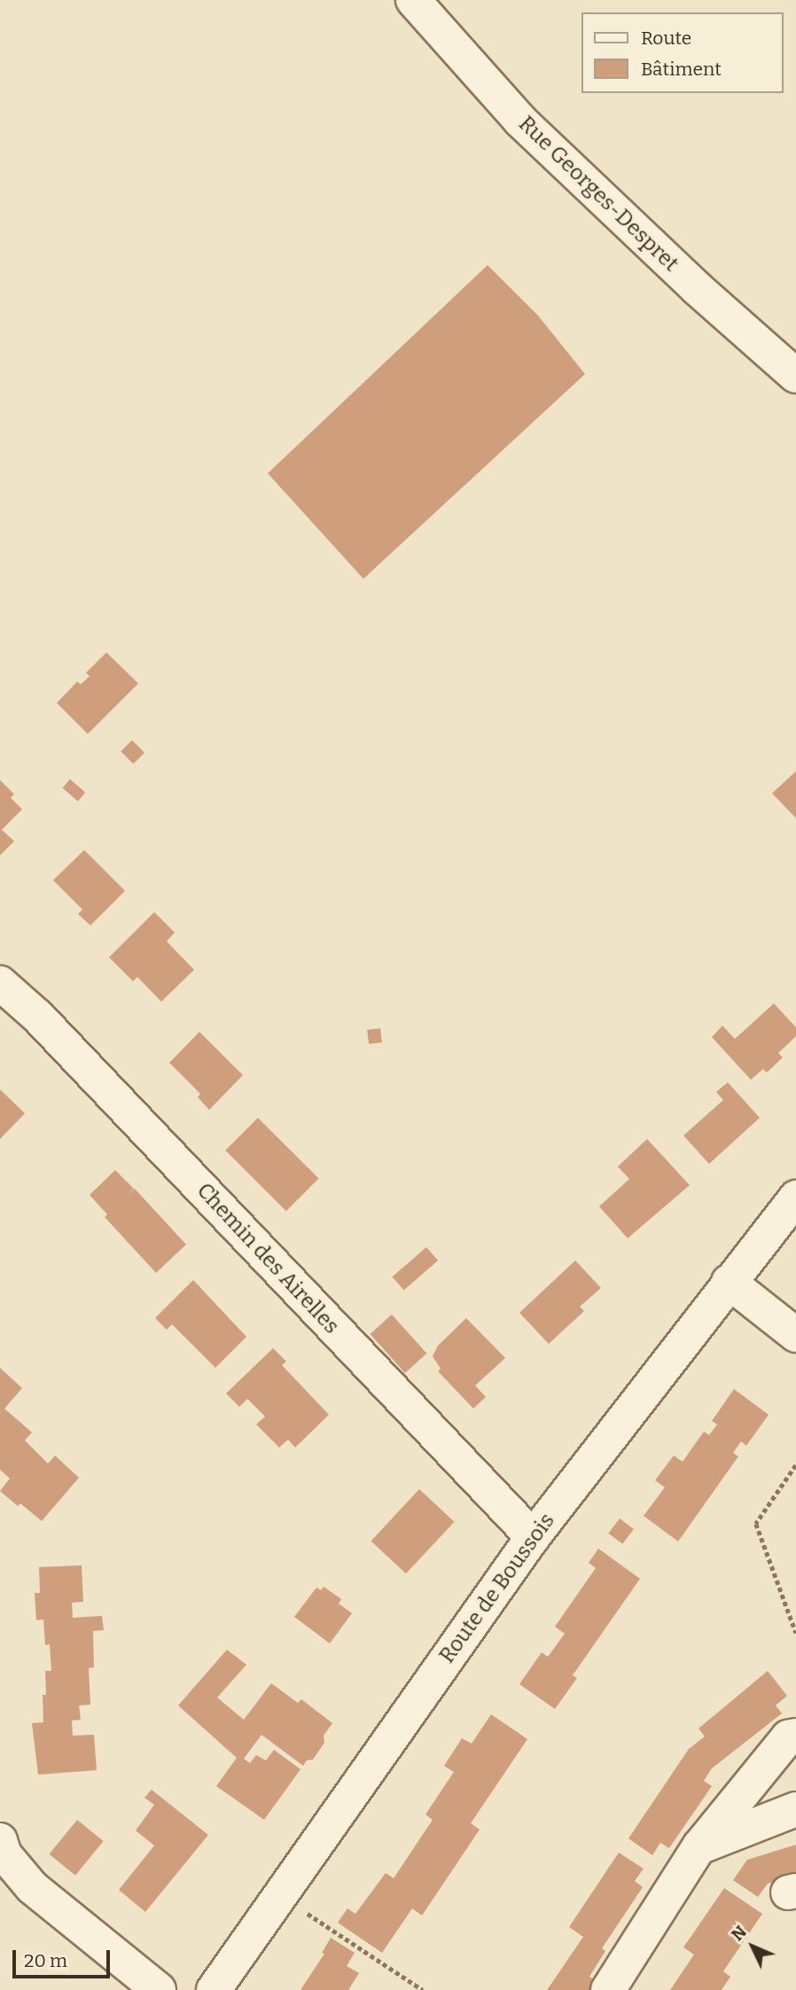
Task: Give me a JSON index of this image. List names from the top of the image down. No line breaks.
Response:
{"streets":{"street":["Rue Georges-Despret","Chemin des Airelles","Route de Boussois"]},"crossings":[["Chemin des Airelles","Route de Boussois"]],"legend":["Route","Bâtiment"],"scale_bar":"20 m","north":"top left"}
